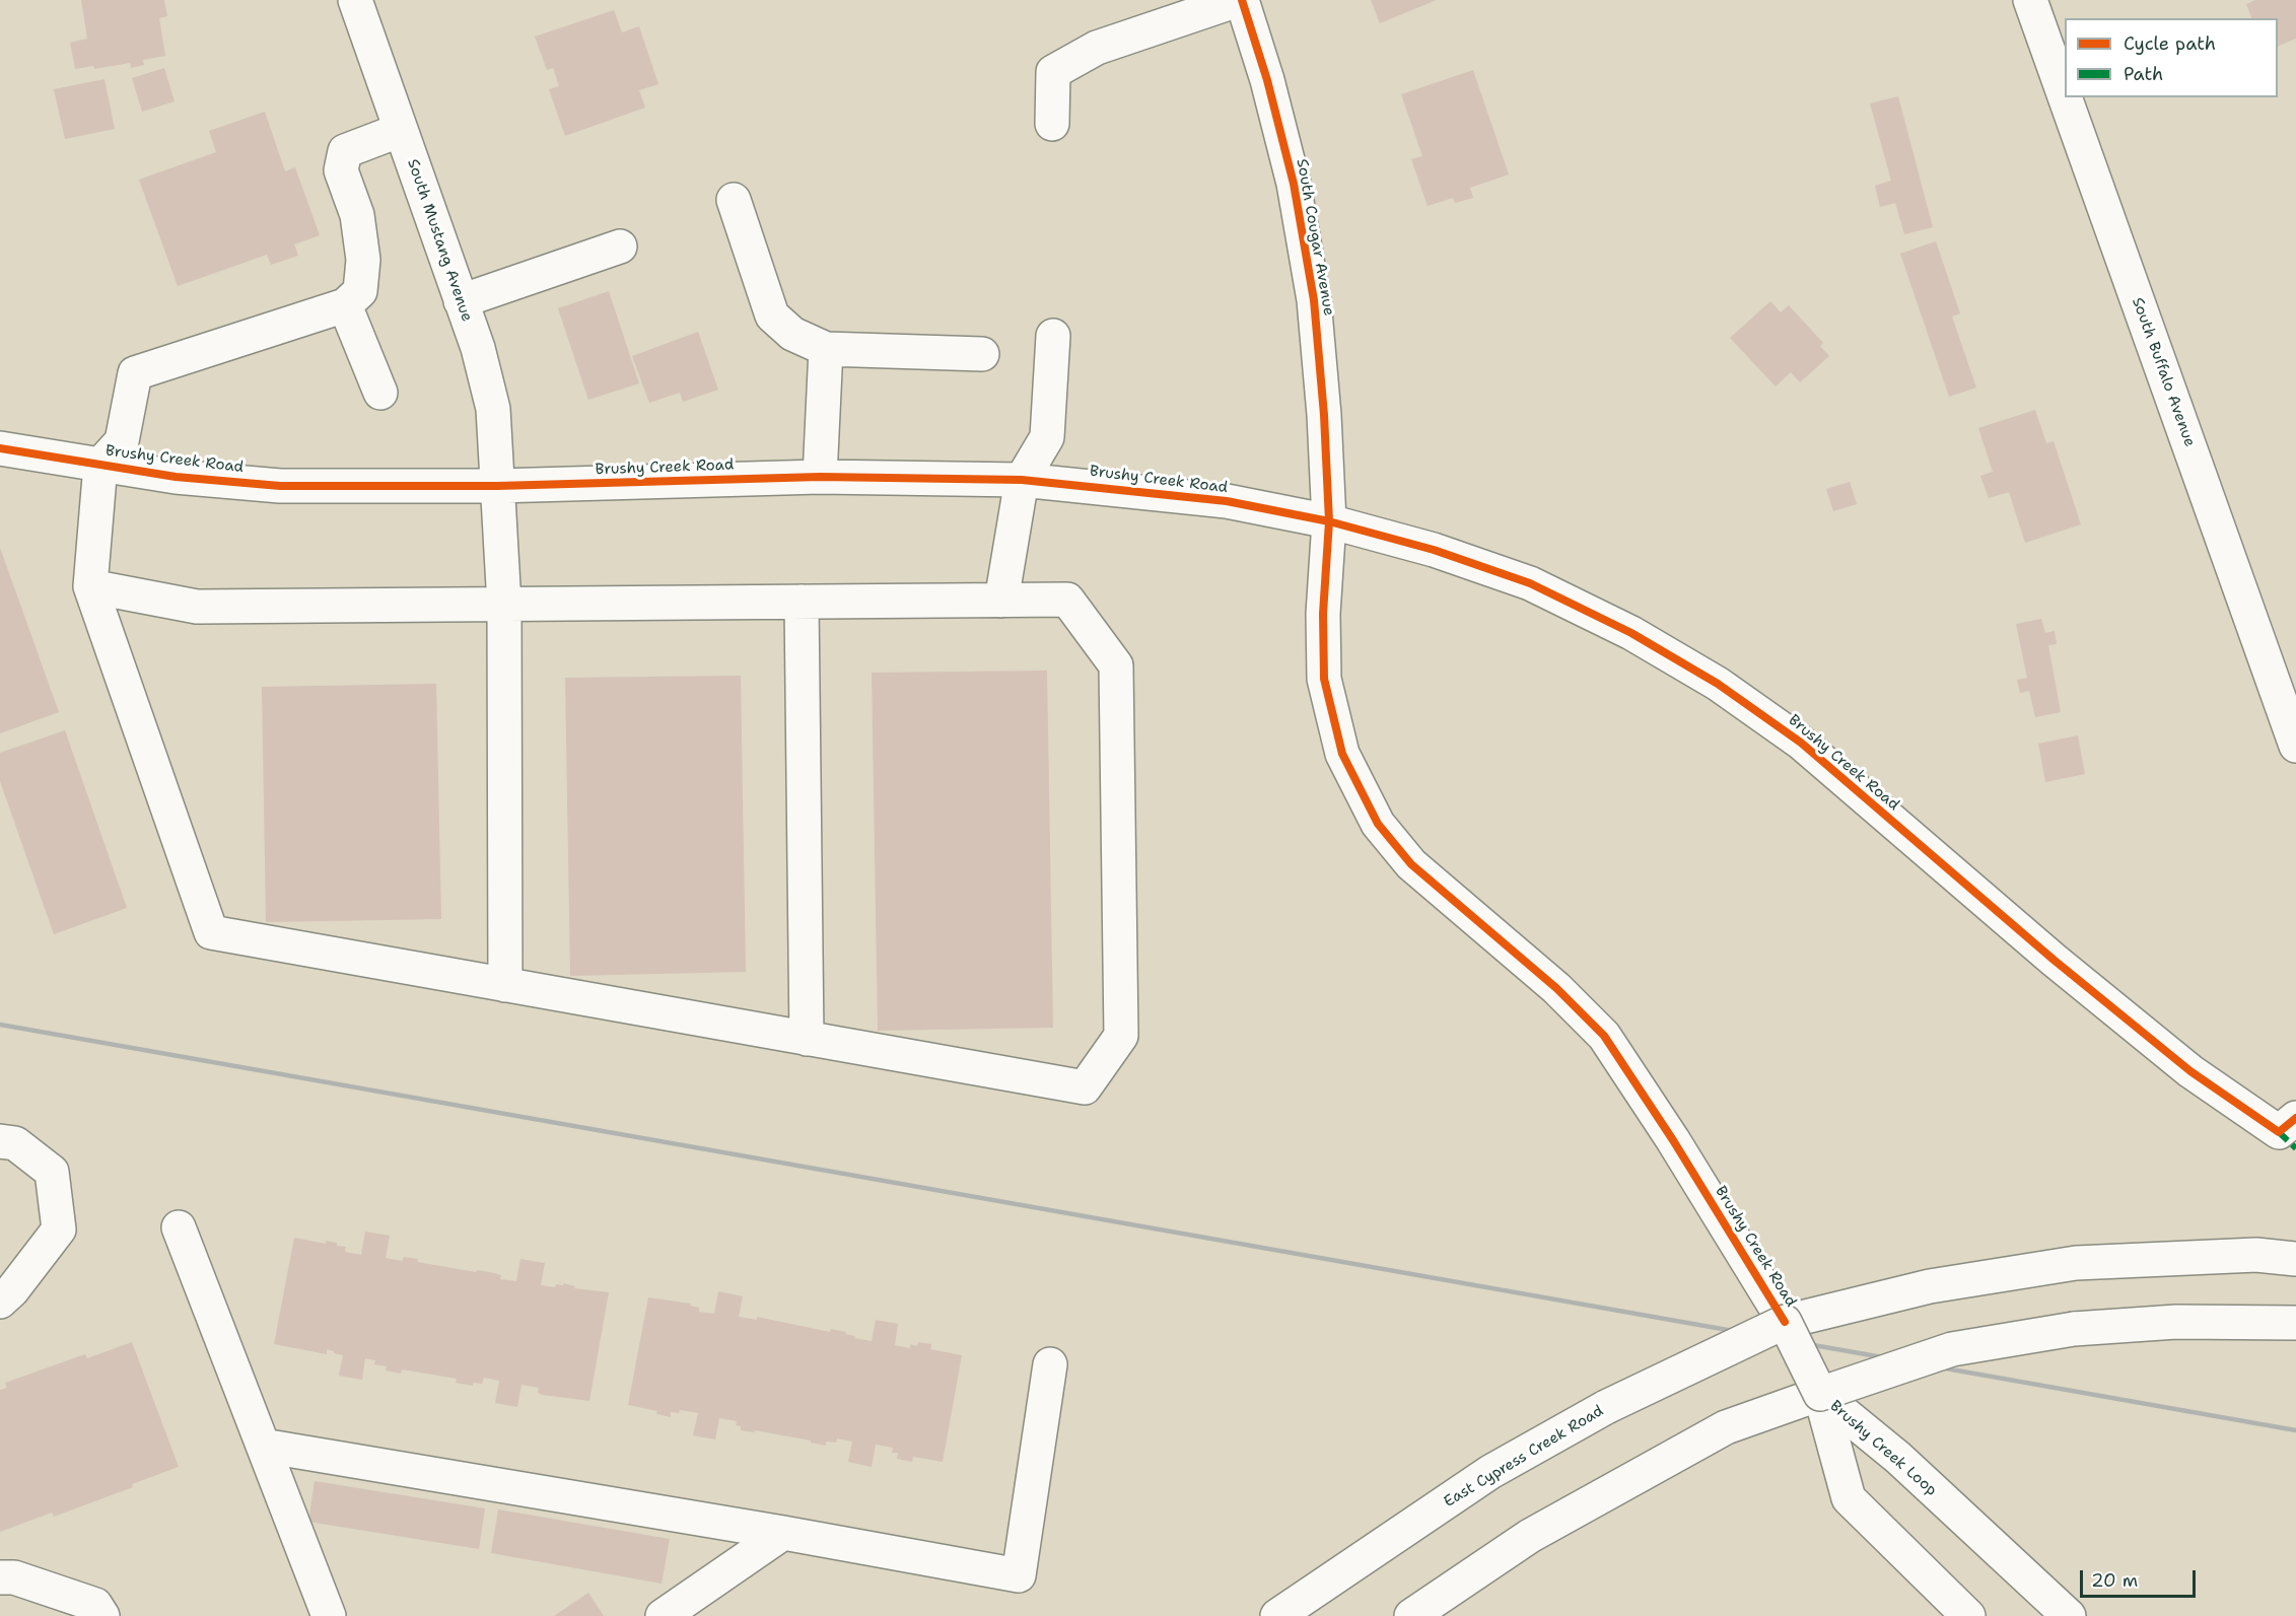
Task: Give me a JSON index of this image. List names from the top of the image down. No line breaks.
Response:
{"streets":{"street":["South Cougar Avenue","South Mustang Avenue","South Buffalo Avenue","Brushy Creek Road","Brushy Creek Loop","East Cypress Creek Road"]},"crossings":[["South Cougar Avenue","Brushy Creek Road"],["South Mustang Avenue","Brushy Creek Road"],["Brushy Creek Road","Brushy Creek Loop"],["Brushy Creek Road","East Cypress Creek Road"]],"legend":["Cycle path","Path"],"scale_bar":"20 m"}
